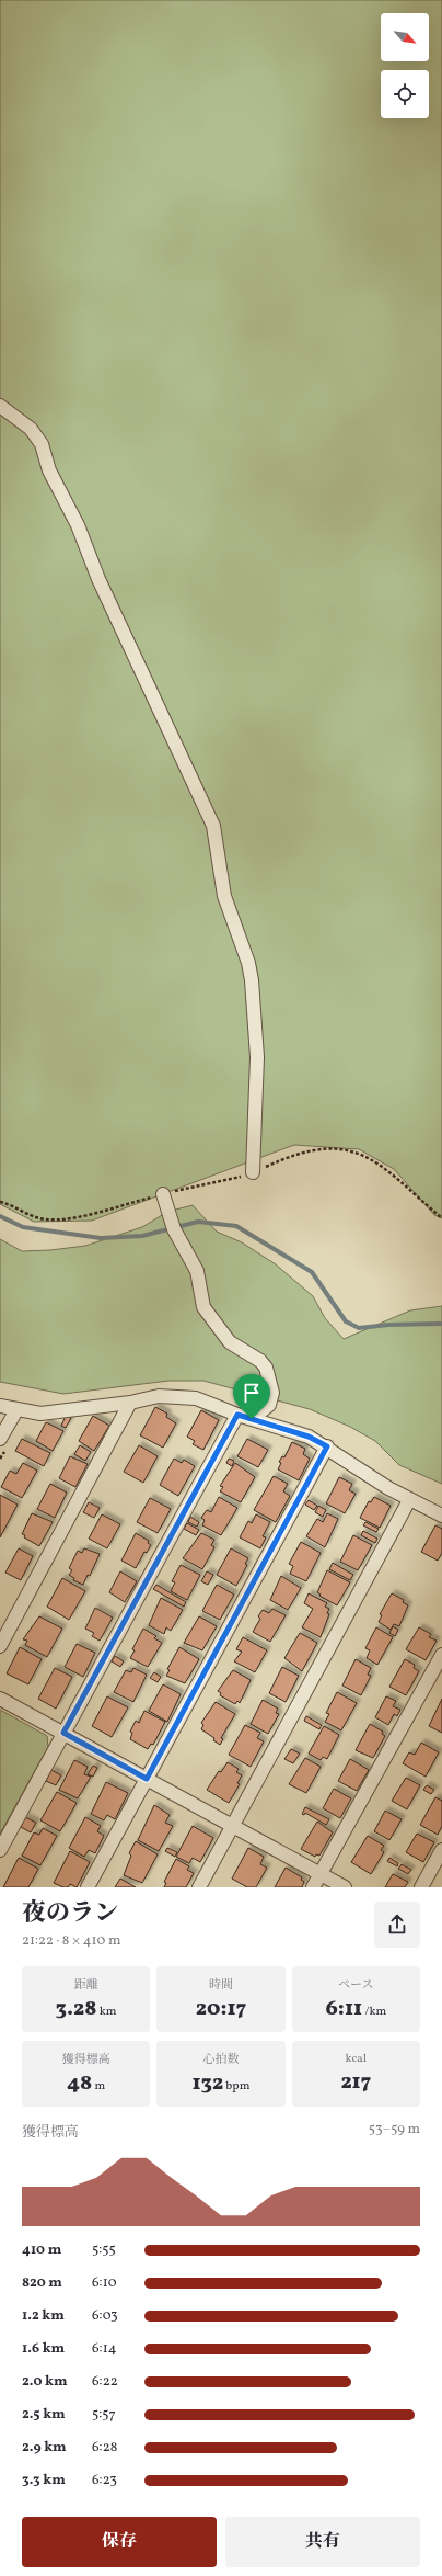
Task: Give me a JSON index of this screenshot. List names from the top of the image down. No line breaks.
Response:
{"north":"bottom right","page":{"heading":["夜のラン","21:22 · 8 × 410 m"],"stats":[["距離","3.28 km"],["時間","20:17"],["ペース","6:11 /km"],["獲得標高","48 m"],["心拍数","132 bpm"],["kcal","217"]],"chart":["獲得標高","53–59 m"],"list":[{"name":"410 m","note":"5:55"},{"name":"820 m","note":"6:10"},{"name":"1.2 km","note":"6:03"},{"name":"1.6 km","note":"6:14"},{"name":"2.0 km","note":"6:22"},{"name":"2.5 km","note":"5:57"},{"name":"2.9 km","note":"6:28"},{"name":"3.3 km","note":"6:23"}],"buttons":["保存","共有"]}}
